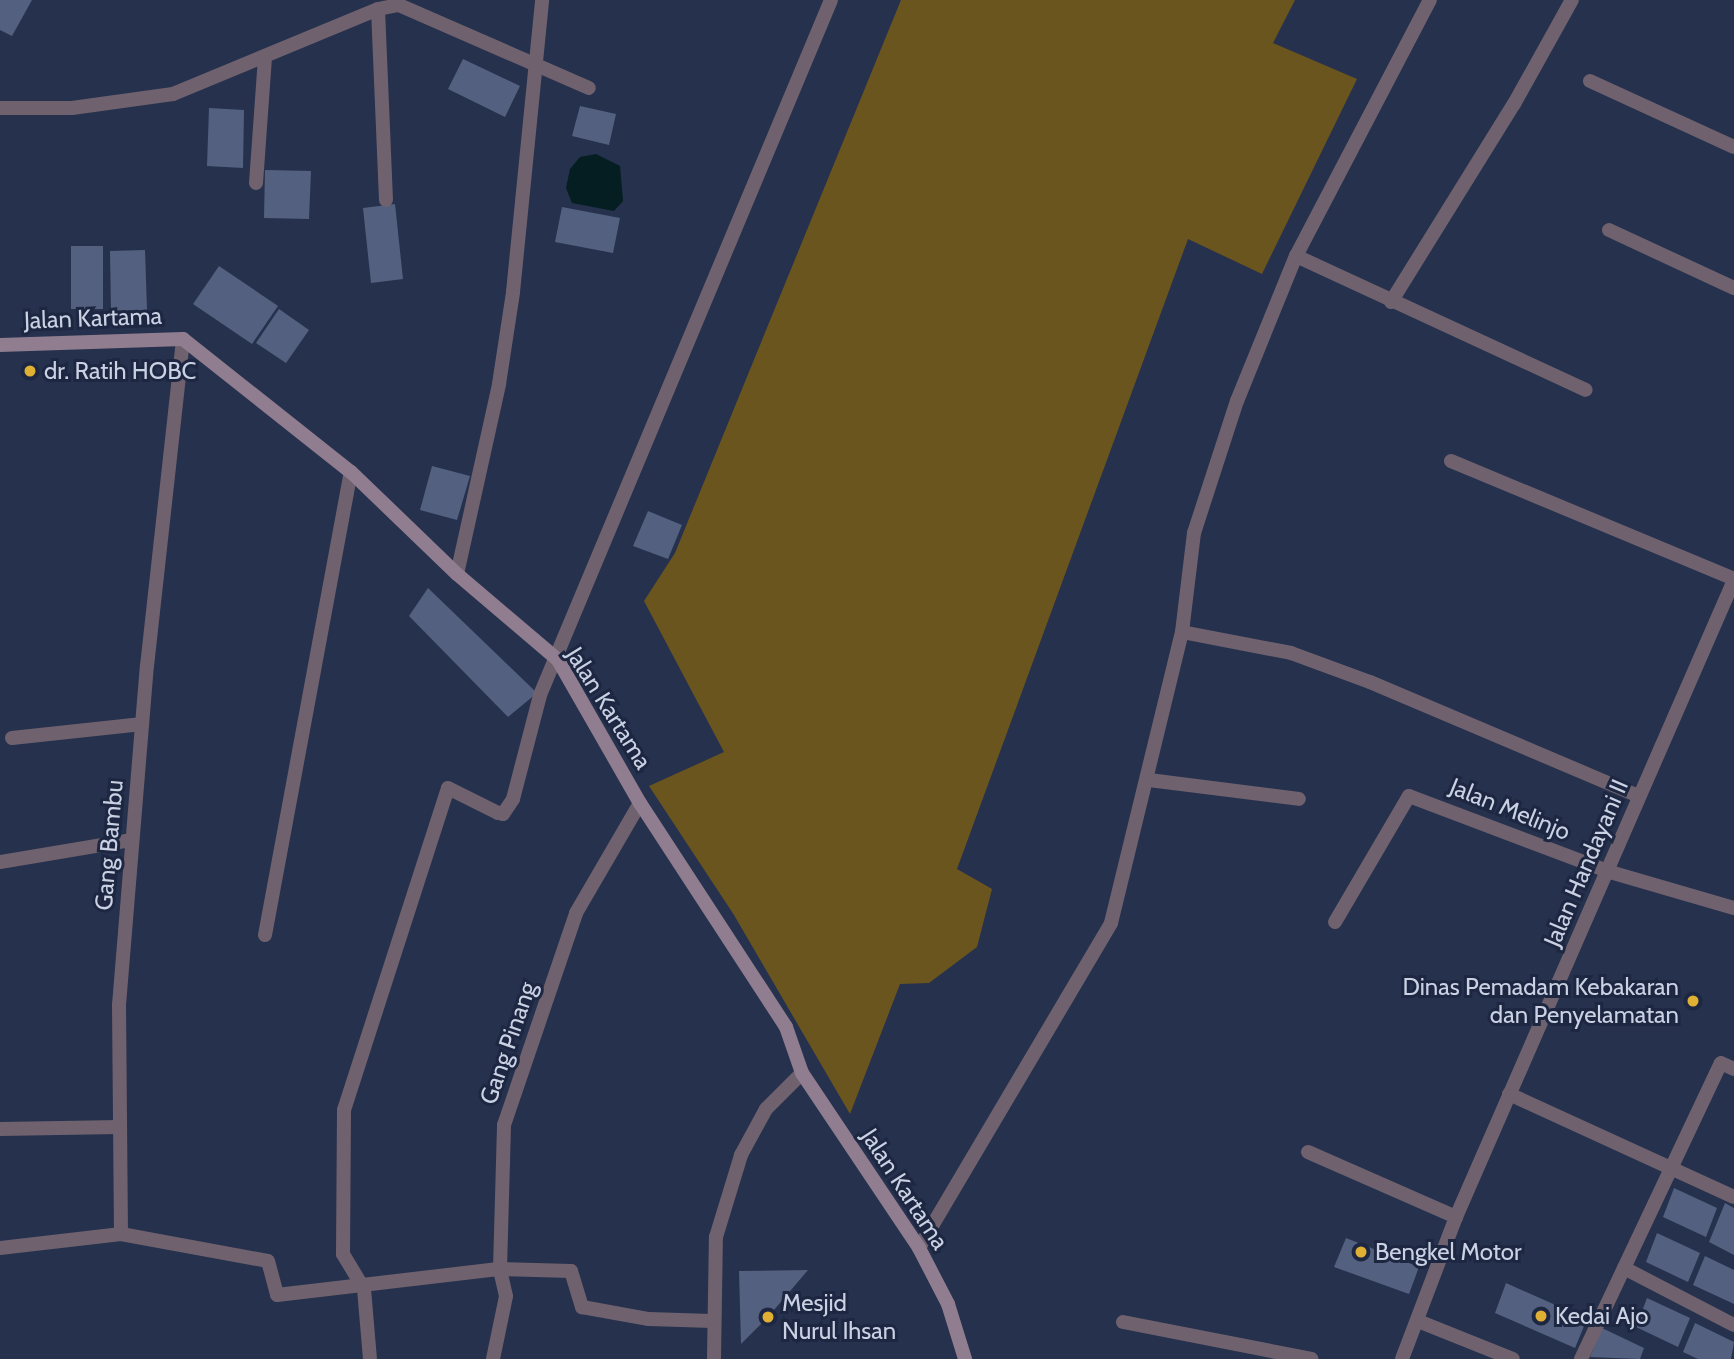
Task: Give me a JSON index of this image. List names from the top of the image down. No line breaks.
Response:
{"streets":{"main road":["Jalan Kartama"],"street":["Jalan Melinjo","Gang Bambu","Jalan Handayani II","Gang Pinang"]},"crossings":[["Jalan Kartama","Gang Bambu"],["Jalan Kartama","Gang Pinang"],["Jalan Melinjo","Jalan Handayani II"]],"places":["dr. Ratih HOBC","Dinas Pemadam Kebakaran dan Penyelamatan","Bengkel Motor","Kedai Ajo","Mesjid Nurul Ihsan"]}
